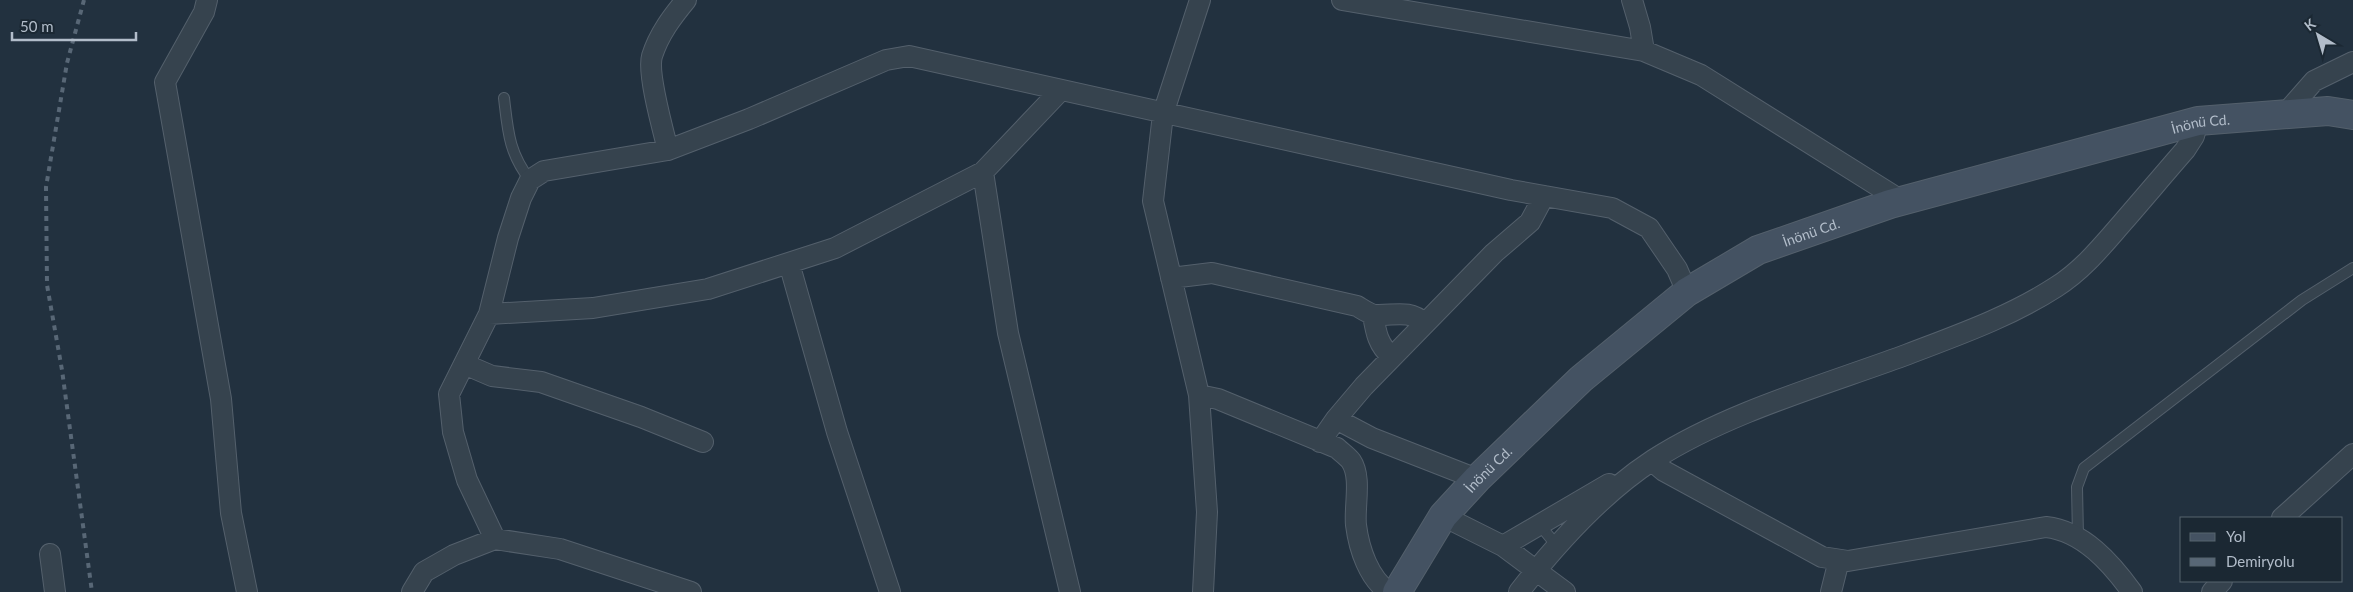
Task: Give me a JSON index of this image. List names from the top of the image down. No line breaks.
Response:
{"streets":{"street":["İnönü Cd."]},"legend":["Yol","Demiryolu"],"scale_bar":"50 m","north":"top left"}
